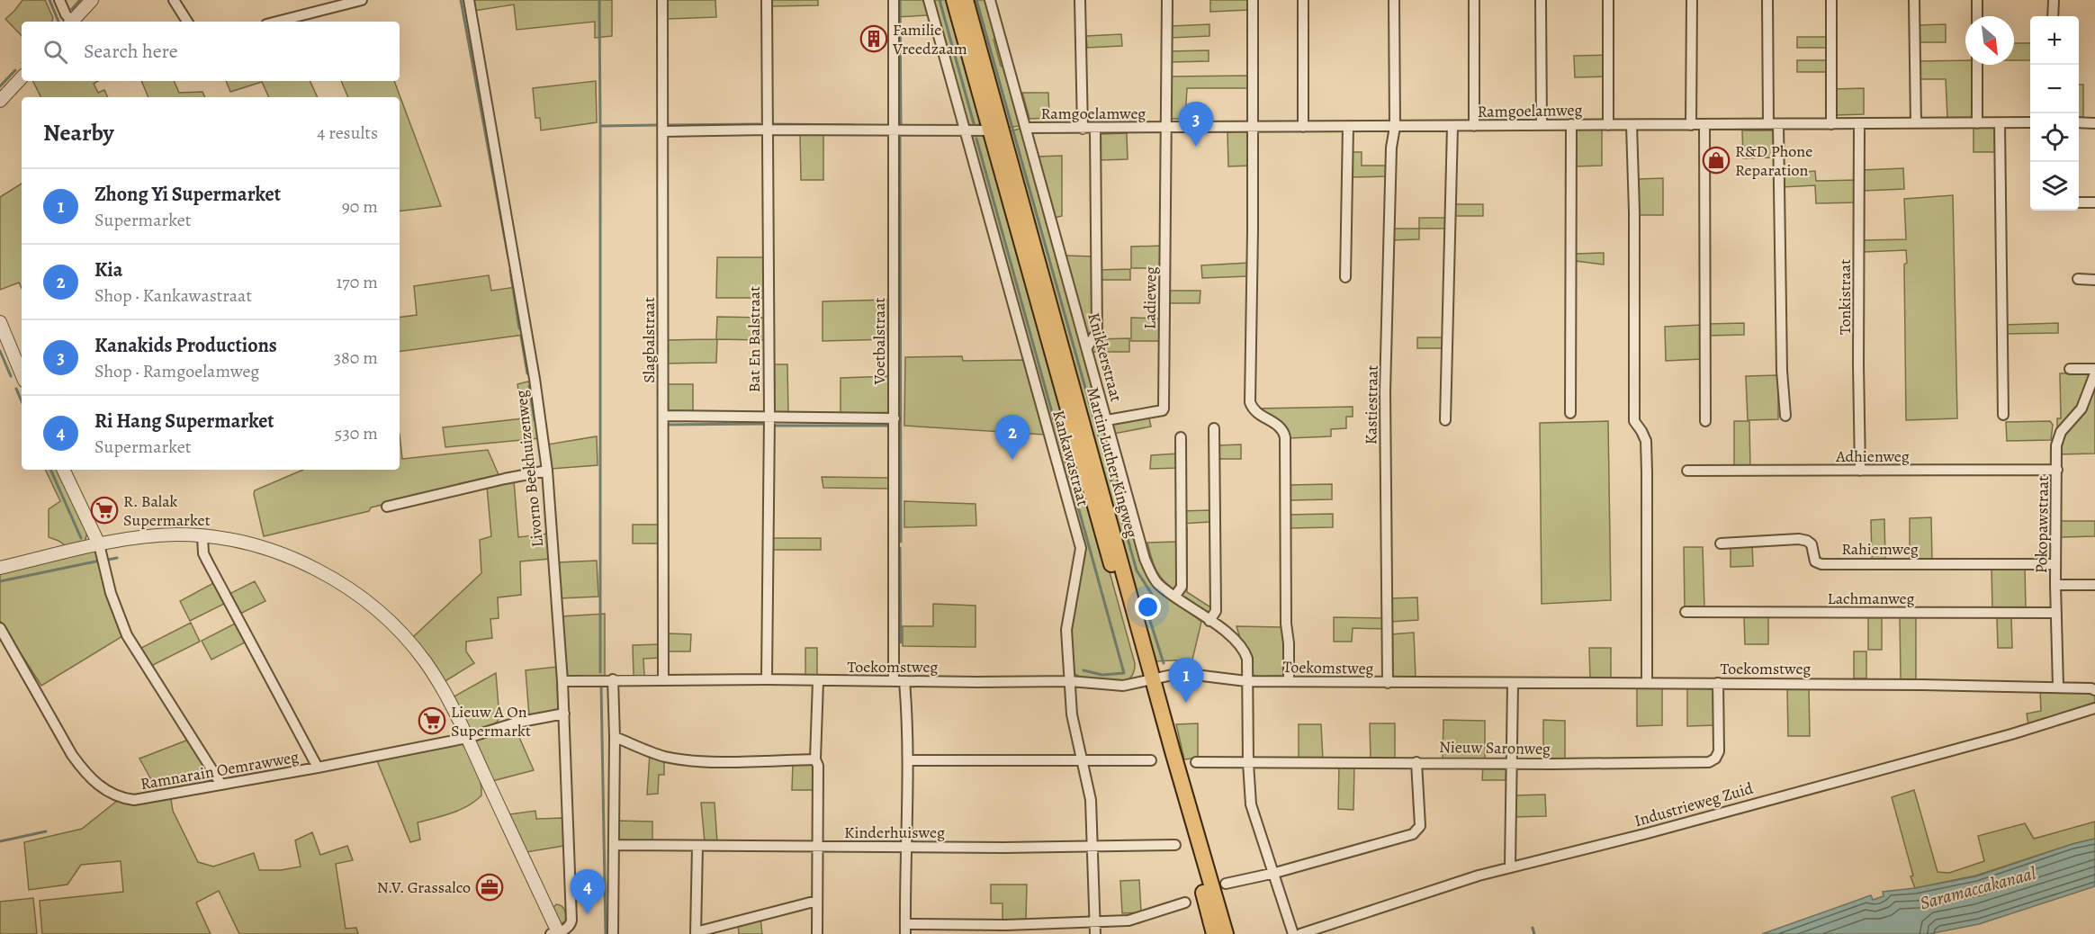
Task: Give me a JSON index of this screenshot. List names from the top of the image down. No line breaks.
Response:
{"streets":{"main road":["Martin Luther Kingweg"],"street":["Ramgoelamweg","Tonkistraat","Ladieweg","Bat En Balstraat","Slagbalstraat","Voetbalstraat","Knikkerstraat","Kastiestraat","Adhienweg","Kankawastraat","Livorno Beekhuizenweg","Pokopawstraat","Rahiemweg","Lachmanweg","Toekomstweg","Nieuw Saronweg","Ramnarain Oemrawweg","Industrieweg Zuid","Kinderhuisweg"]},"crossings":[["Ramgoelamweg","Tonkistraat"],["Ramgoelamweg","Ladieweg"],["Ramgoelamweg","Knikkerstraat"],["Ramgoelamweg","Kastiestraat"],["Tonkistraat","Adhienweg"],["Ladieweg","Knikkerstraat"],["Bat En Balstraat","Toekomstweg"],["Slagbalstraat","Toekomstweg"],["Voetbalstraat","Toekomstweg"],["Voetbalstraat","Kinderhuisweg"],["Knikkerstraat","Toekomstweg"],["Knikkerstraat","Nieuw Saronweg"],["Kastiestraat","Toekomstweg"],["Adhienweg","Pokopawstraat"],["Kankawastraat","Toekomstweg"],["Kankawastraat","Kinderhuisweg"],["Martin Luther Kingweg","Toekomstweg"],["Livorno Beekhuizenweg","Toekomstweg"],["Livorno Beekhuizenweg","Ramnarain Oemrawweg"],["Pokopawstraat","Rahiemweg"],["Pokopawstraat","Lachmanweg"],["Pokopawstraat","Toekomstweg"],["Toekomstweg","Nieuw Saronweg"]],"water":["Saramaccakanaal"],"places":{"building":["Familie Vreedzaam"],"shop":["R&D Phone Reparation"],"supermarket":["R. Balak Supermarket","Lieuw A On Supermarkt"],"office":["N.V. Grassalco"]},"north":"bottom right","page":{"map_buttons":["+","−"],"search":"Search here","heading":["Nearby","4 results"],"pins":["3","2","1","4"],"list":[{"mark":"1","name":"Zhong Yi Supermarket","note":"Supermarket","value":"90 m"},{"mark":"2","name":"Kia","note":"Shop · Kankawastraat","value":"170 m"},{"mark":"3","name":"Kanakids Productions","note":"Shop · Ramgoelamweg","value":"380 m"},{"mark":"4","name":"Ri Hang Supermarket","note":"Supermarket","value":"530 m"}]}}
